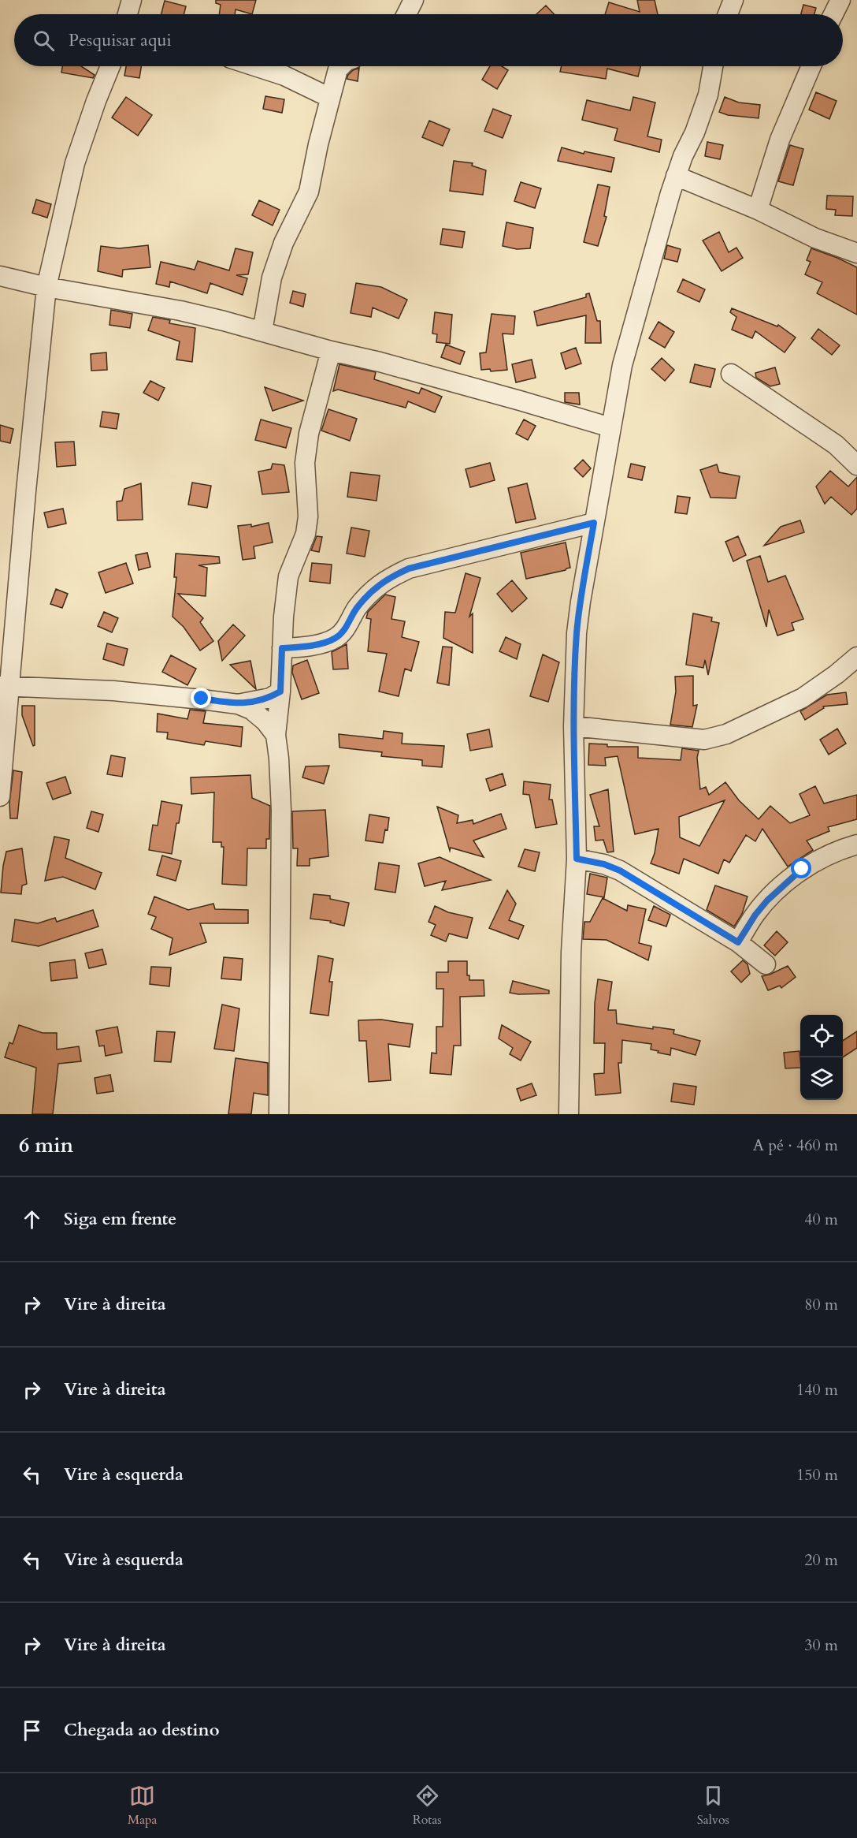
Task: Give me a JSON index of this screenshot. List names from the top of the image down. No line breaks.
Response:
{"page":{"search":"Pesquisar aqui","heading":["6 min","A pé · 460 m"],"list":[["Siga em frente","40 m"],["Vire à direita","80 m"],["Vire à direita","140 m"],["Vire à esquerda","150 m"],["Vire à esquerda","20 m"],["Vire à direita","30 m"],"Chegada ao destino"],"nav":["Mapa","Rotas","Salvos"]}}
